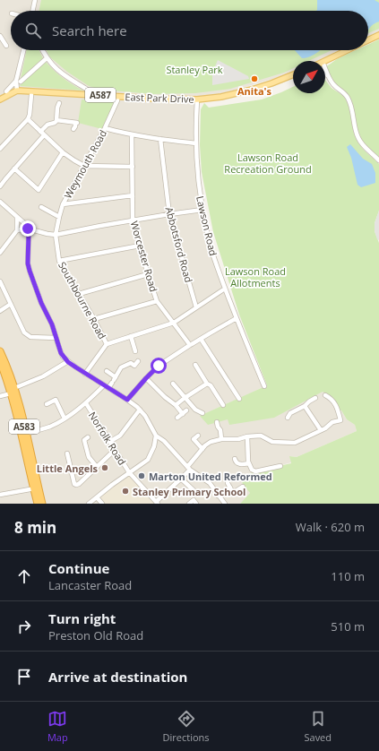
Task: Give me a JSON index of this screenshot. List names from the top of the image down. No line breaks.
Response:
{"streets":{"highway":["A583"],"main road":["A587","East Park Drive"],"street":["Weymouth Road","Lawson Road","Abbotsford Road","Worcester Road","Southbourne Road","Norfolk Road"]},"crossings":[["East Park Drive","Weymouth Road"],["East Park Drive","Lawson Road"],["Weymouth Road","Southbourne Road"]],"parks":["Stanley Park","Lawson Road Recreation Ground","Lawson Road Allotments"],"places":["Anita's","Little Angels","Marton United Reformed","Stanley Primary School"],"north":"top right","page":{"search":"Search here","heading":["8 min","Walk · 620 m"],"list":[["Continue","Lancaster Road","110 m"],["Turn right","Preston Old Road","510 m"],"Arrive at destination"],"nav":["Map","Directions","Saved"]}}
